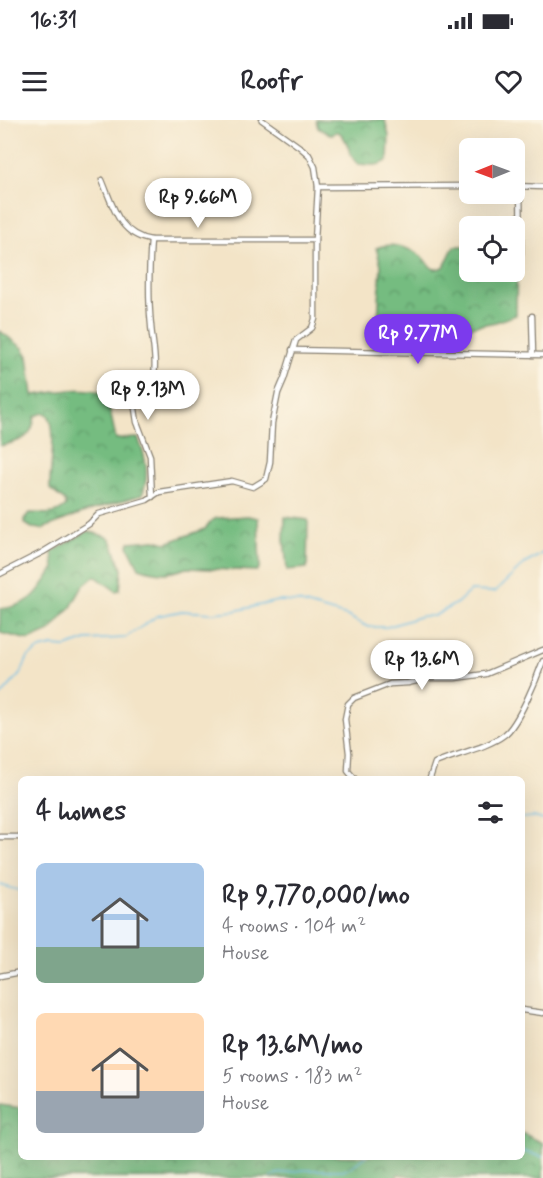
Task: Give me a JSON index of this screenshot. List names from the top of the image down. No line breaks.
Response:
{"north":"left","page":{"status":"16:31","header":"Roofr","price":["Rp 9.66M","Rp 9.77M","Rp 9.13M","Rp 13.6M"],"heading":"4 homes","list":[{"name":"Rp 9,770,000/mo","note":"4 rooms · 104 m² · House"},{"name":"Rp 13.6M/mo","note":"5 rooms · 183 m² · House"}]}}
